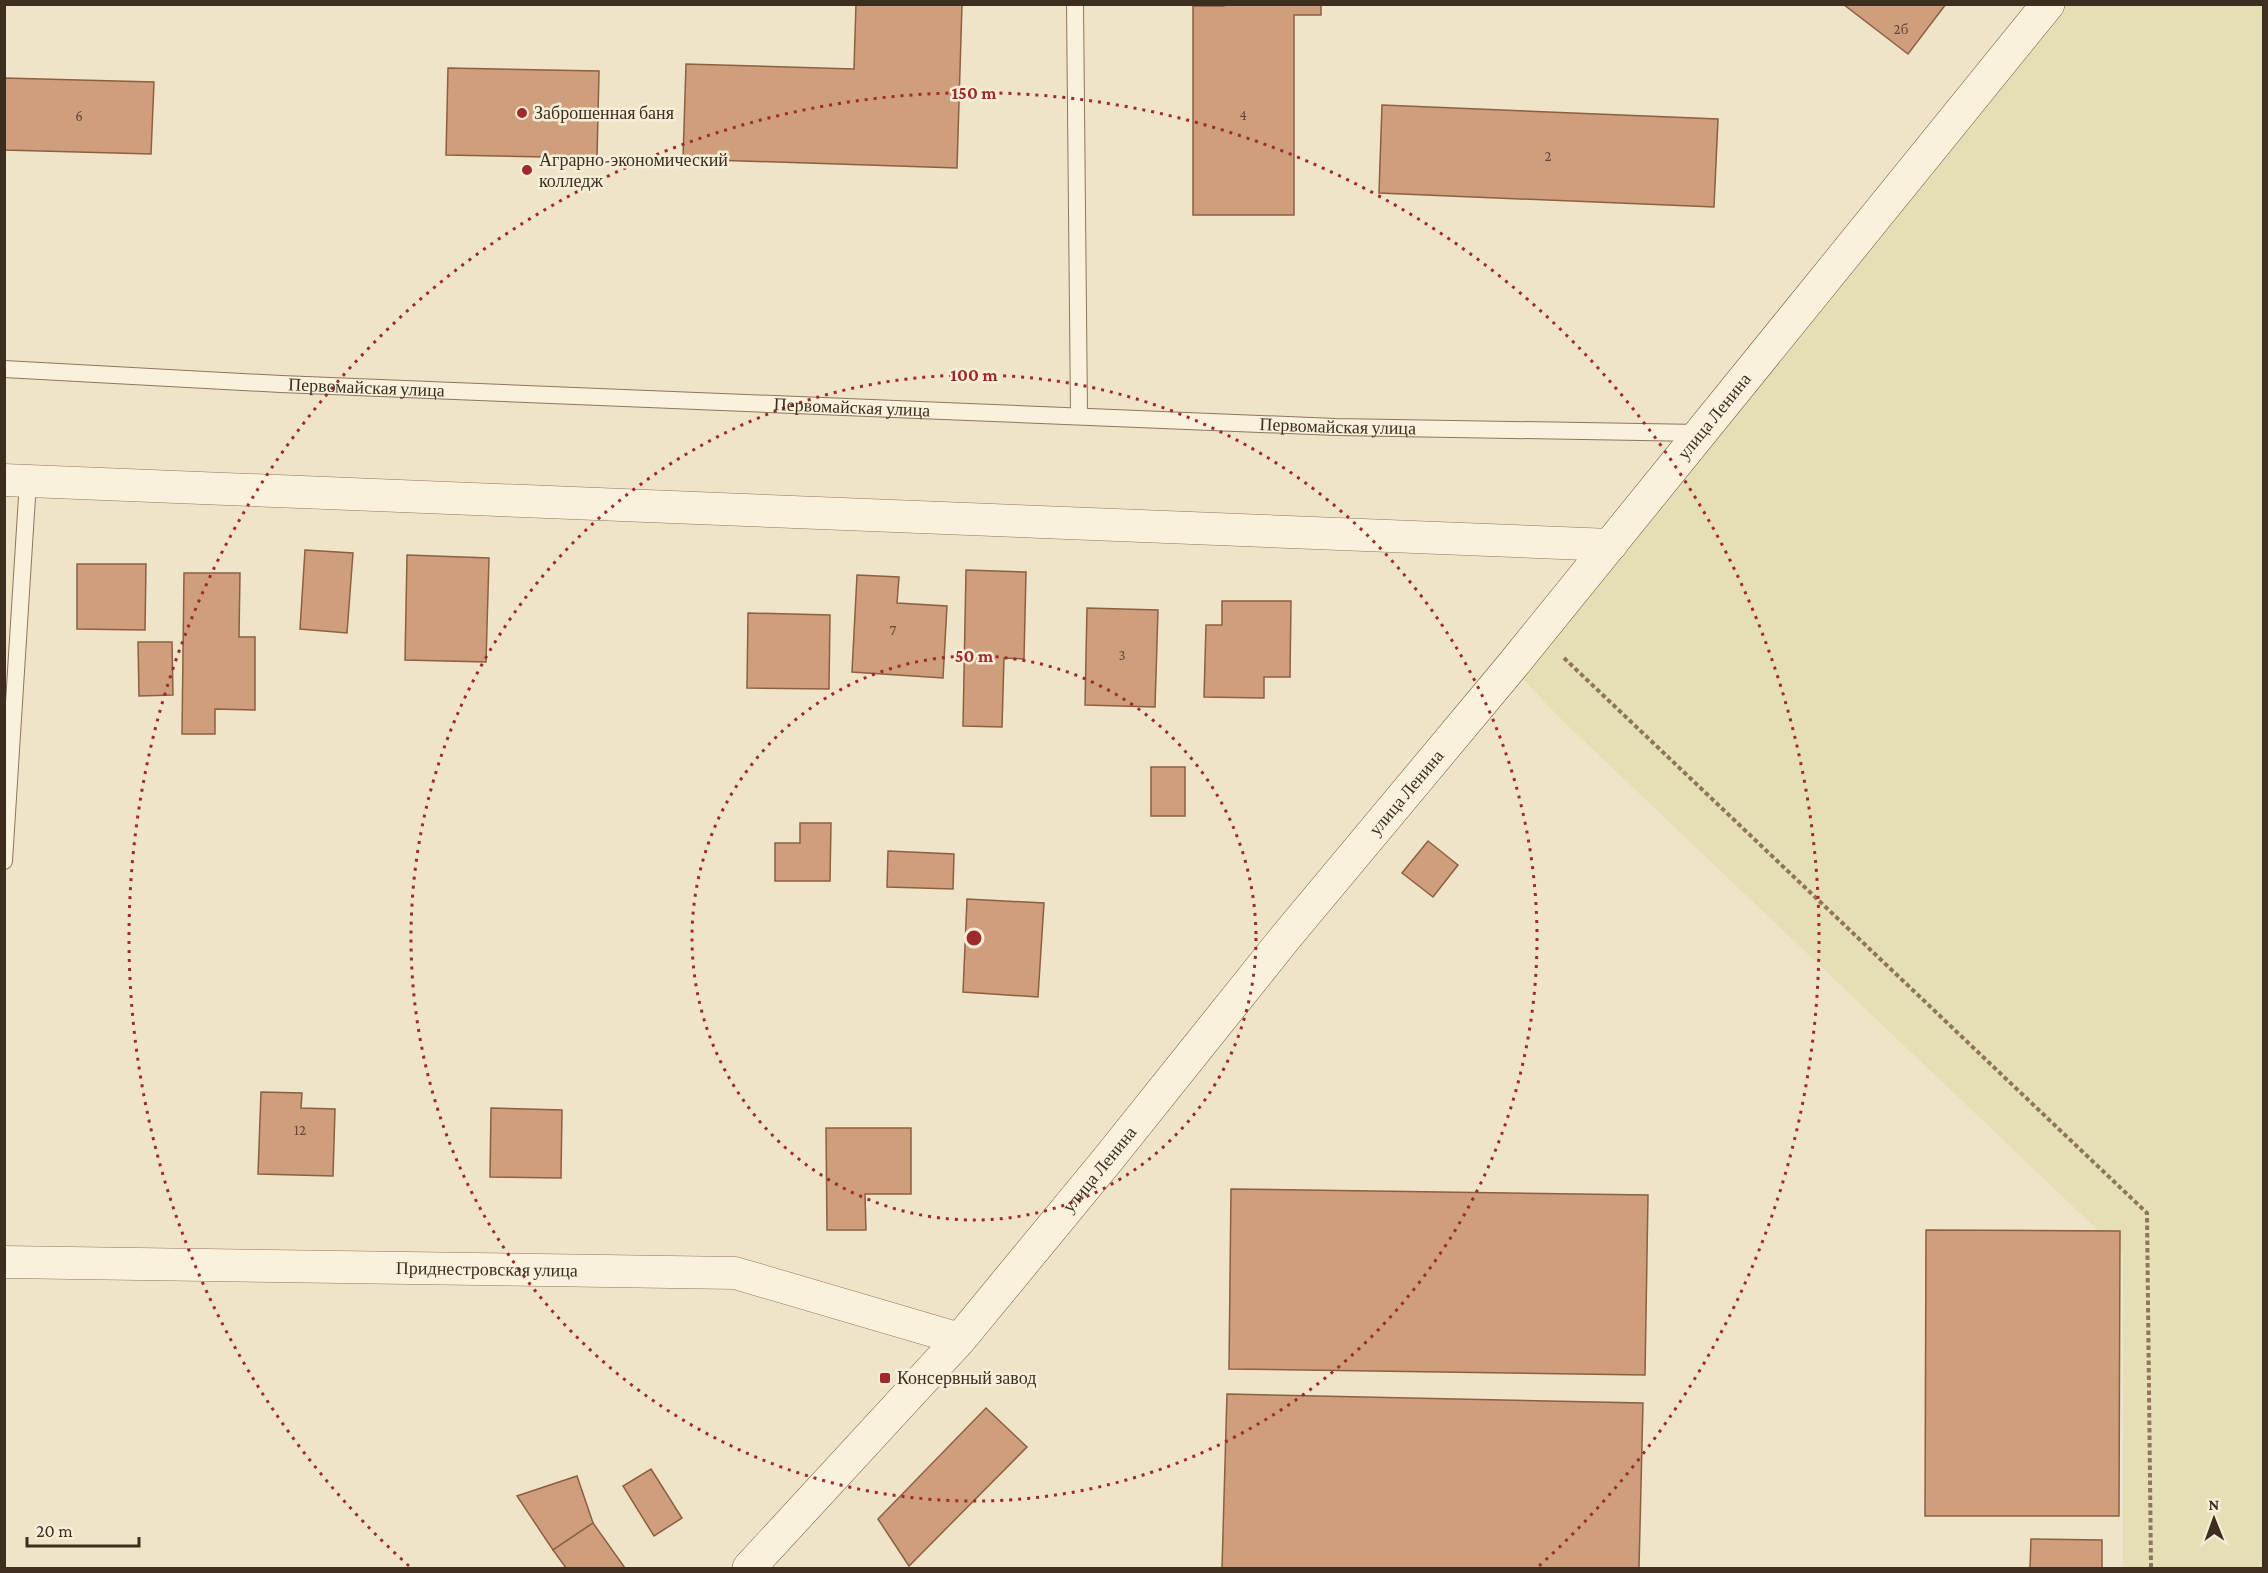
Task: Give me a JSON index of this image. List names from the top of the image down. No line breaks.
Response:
{"streets":{"main road":["улица Ленина"],"street":["Приднестровская улица"],"lane":["Первомайская улица"]},"crossings":[["Первомайская улица","улица Ленина"],["улица Ленина","Приднестровская улица"]],"places":{"other":["Заброшенная баня","Аграрно-экономический колледж"],"transit":["Консервный завод"]},"house_numbers":["2б","4","6","2","7","3","12"],"scale_bar":"20 m","north":"top","rings":["150 m","100 m","50 m"]}
